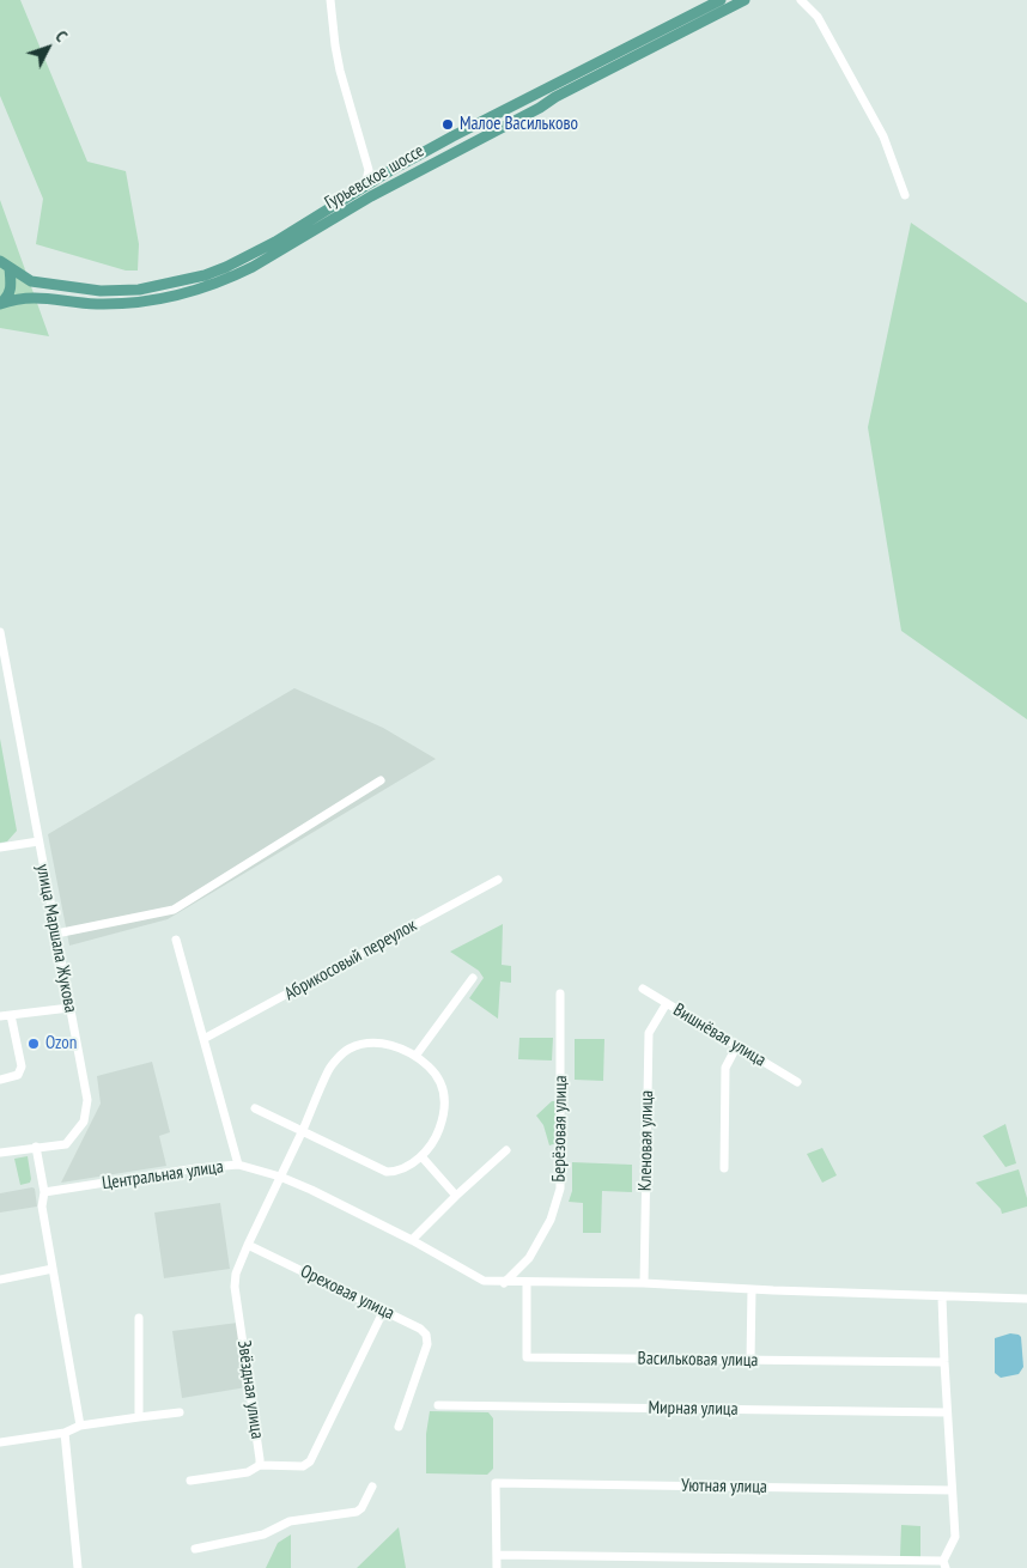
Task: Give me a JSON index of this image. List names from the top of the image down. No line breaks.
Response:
{"streets":{"main road":["Гурьевское шоссе"],"street":["улица Маршала Жукова","Абрикосовый переулок","Вишнёвая улица","Берёзовая улица","Кленовая улица","Центральная улица","Ореховая улица","Васильковая улица","Звёздная улица","Мирная улица","Уютная улица"]},"crossings":[["Вишнёвая улица","Кленовая улица"],["Берёзовая улица","Центральная улица"],["Кленовая улица","Центральная улица"],["Центральная улица","Васильковая улица"],["Ореховая улица","Звёздная улица"]],"places":["Малое Васильково","Ozon"],"north":"top right"}
